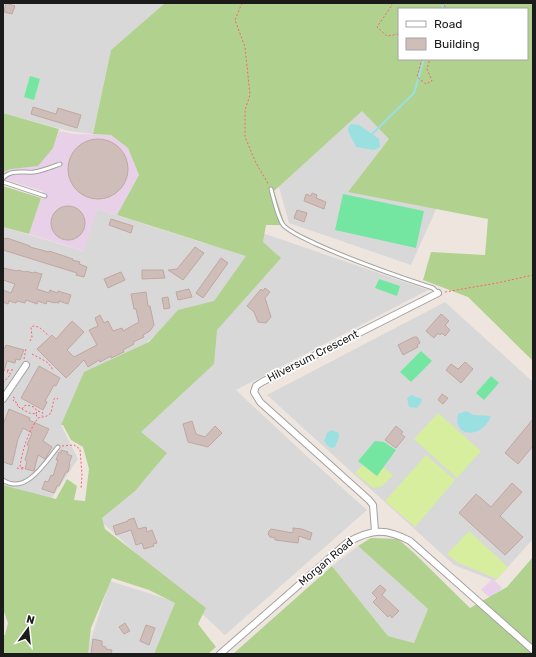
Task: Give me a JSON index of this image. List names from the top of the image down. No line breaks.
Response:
{"streets":{"street":["Hilversum Crescent","Morgan Road"]},"crossings":[["Hilversum Crescent","Morgan Road"]],"legend":["Road","Building"],"north":"top"}
